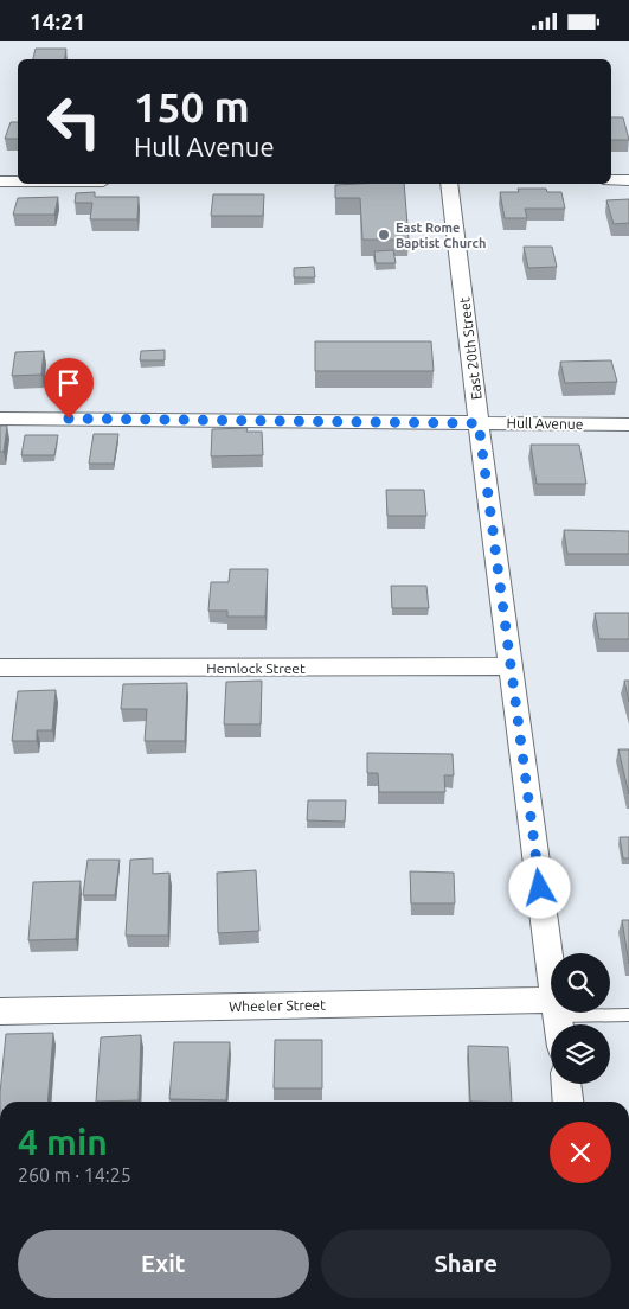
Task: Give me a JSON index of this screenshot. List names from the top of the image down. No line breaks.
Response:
{"streets":{"street":["East 20th Street","Hull Avenue","Hemlock Street","Wheeler Street"]},"crossings":[["East 20th Street","Hull Avenue"],["East 20th Street","Hemlock Street"]],"places":["East Rome Baptist Church"],"page":{"status":"14:21","turn":["150 m","Hull Avenue"],"heading":["4 min","260 m · 14:25"],"buttons":["Exit","Share"]}}
